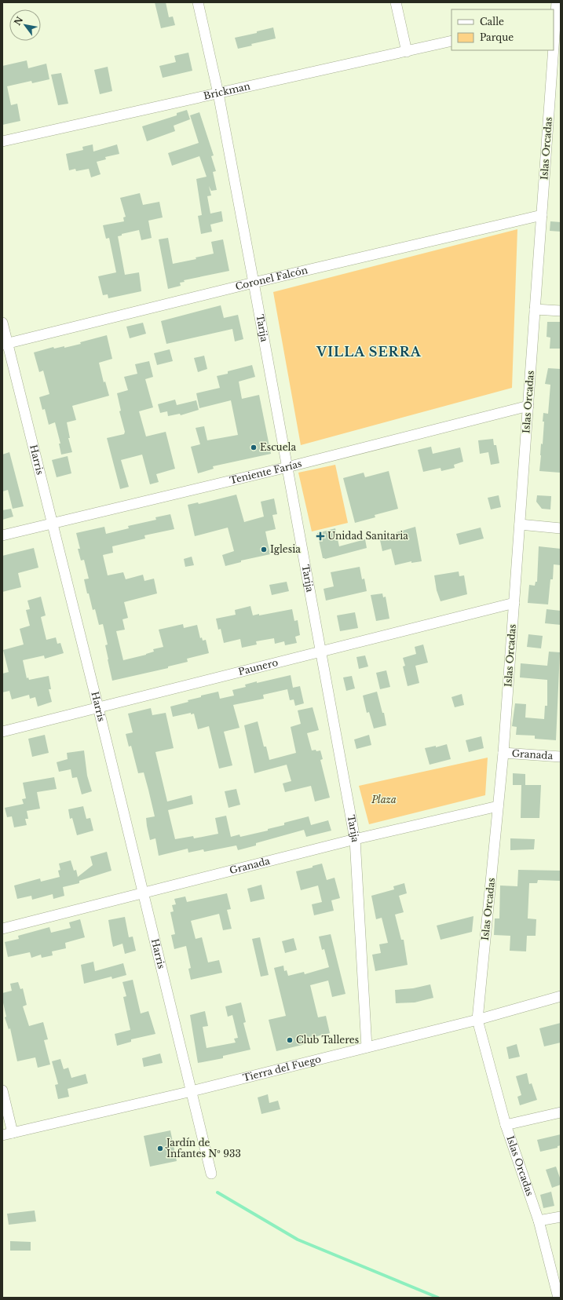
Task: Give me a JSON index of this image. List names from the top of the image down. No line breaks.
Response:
{"streets":{"street":["Brickman","Islas Orcadas","Coronel Falcón","Tarija","Harris","Teniente Farías","Paunero","Granada","Tierra del Fuego"]},"crossings":[["Brickman","Tarija"],["Islas Orcadas","Coronel Falcón"],["Islas Orcadas","Teniente Farías"],["Islas Orcadas","Paunero"],["Islas Orcadas","Granada"],["Islas Orcadas","Tierra del Fuego"],["Coronel Falcón","Tarija"],["Coronel Falcón","Harris"],["Tarija","Teniente Farías"],["Tarija","Paunero"],["Tarija","Granada"],["Tarija","Tierra del Fuego"],["Harris","Teniente Farías"],["Harris","Paunero"],["Harris","Granada"],["Harris","Tierra del Fuego"]],"districts":["VILLA SERRA"],"parks":["Plaza"],"places":{"other":["Escuela","Iglesia","Club Talleres","Jardín de Infantes Nº 933"],"health":["Unidad Sanitaria"]},"legend":["Calle","Parque"],"north":"top left"}
